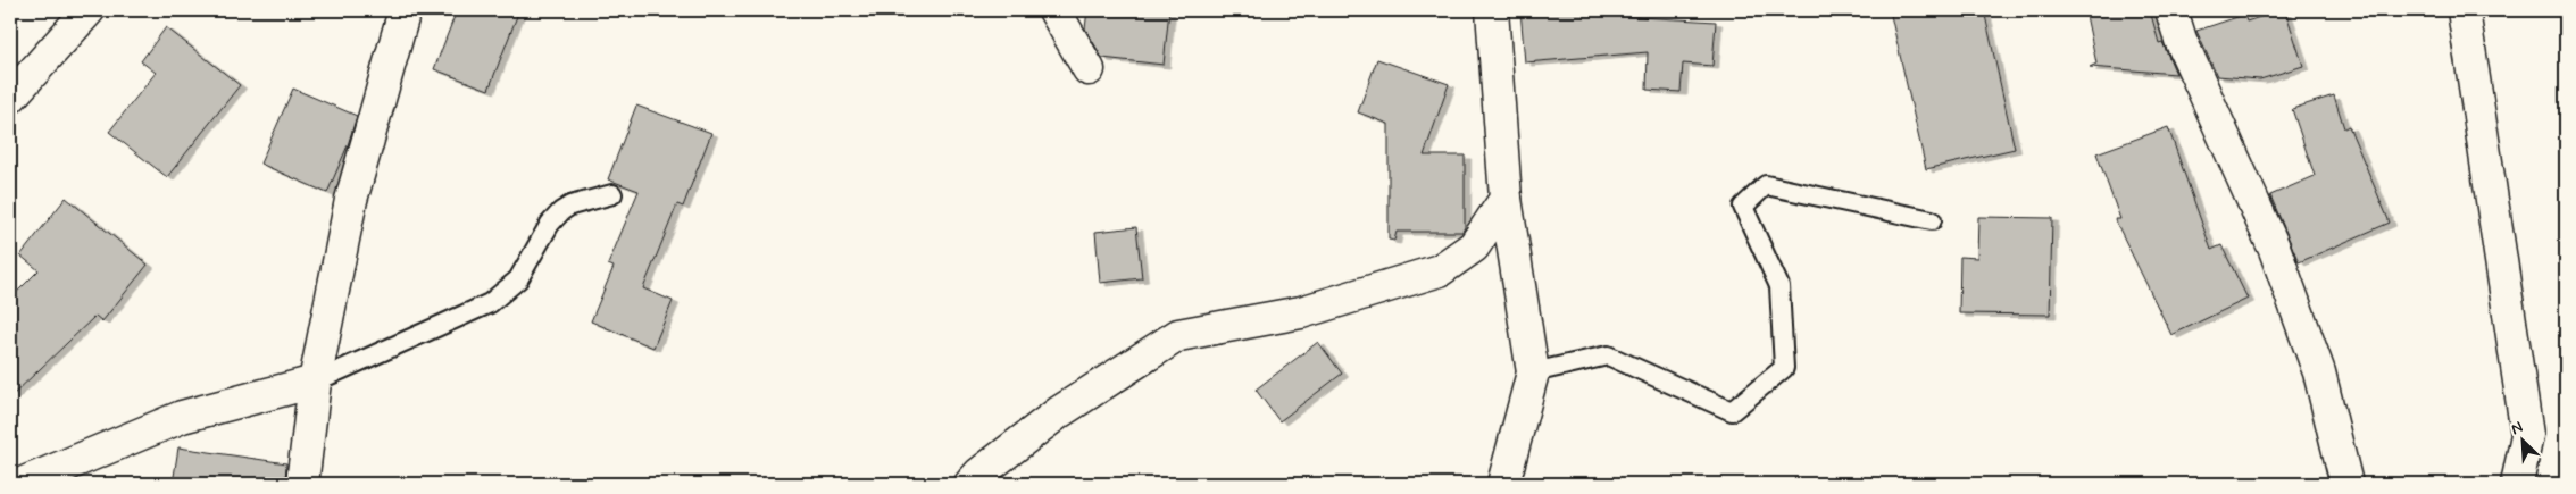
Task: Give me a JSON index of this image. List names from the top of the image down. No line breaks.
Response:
{"north":"top left"}
